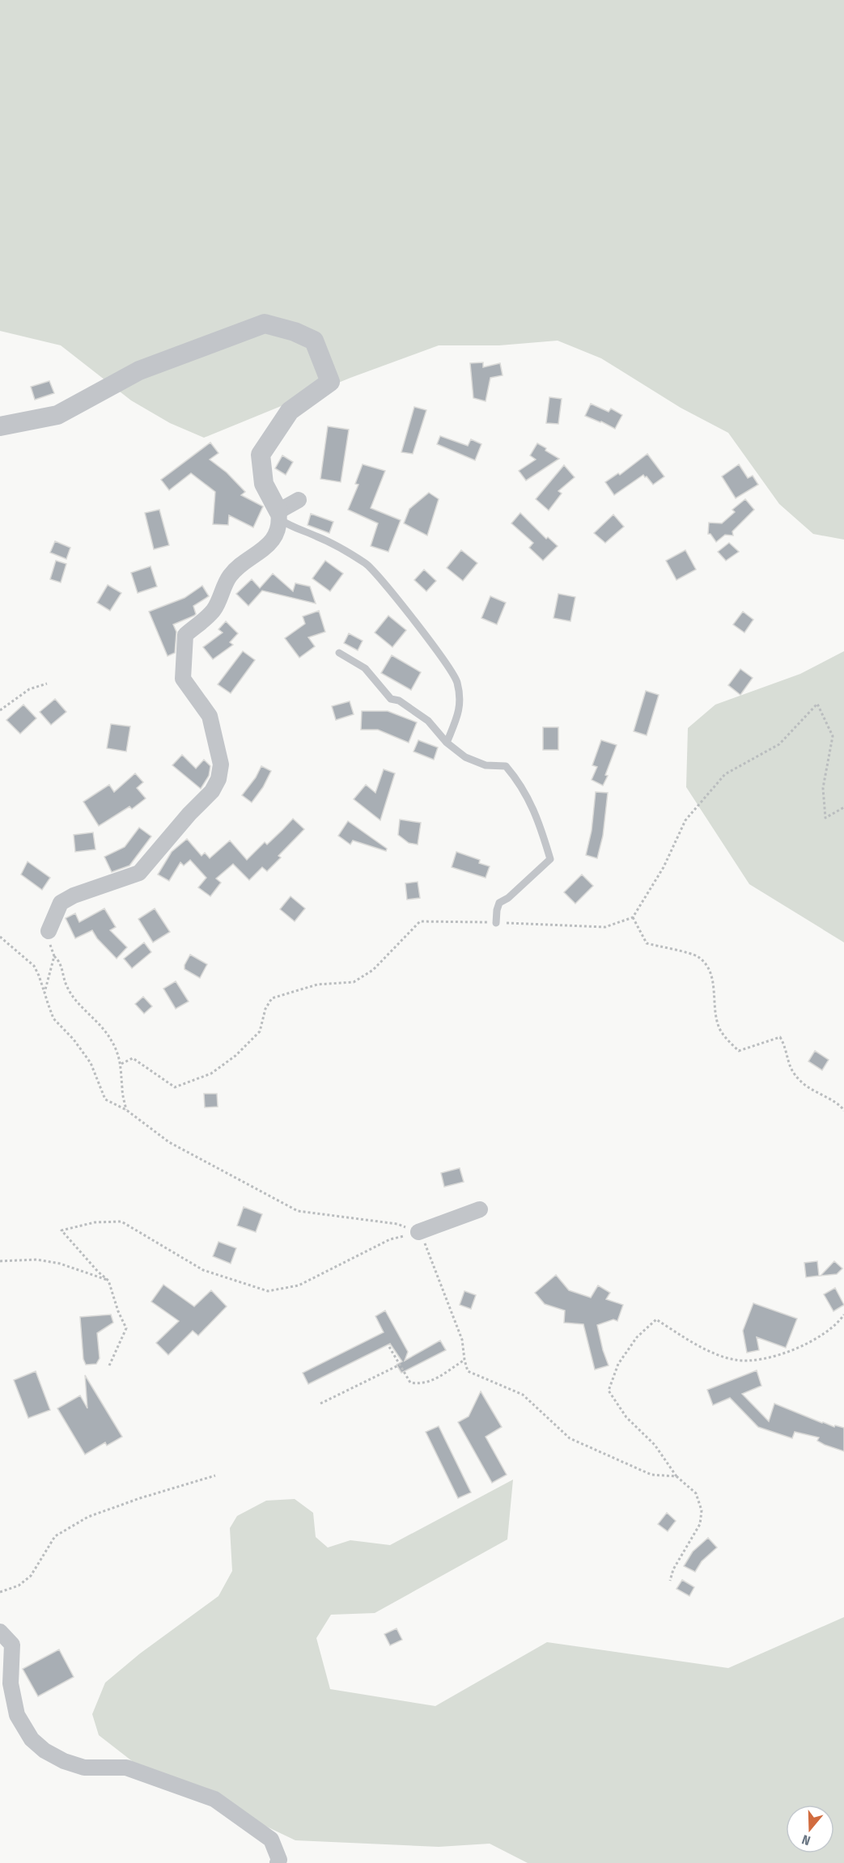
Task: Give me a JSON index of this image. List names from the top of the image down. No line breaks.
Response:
{"north":"bottom"}
